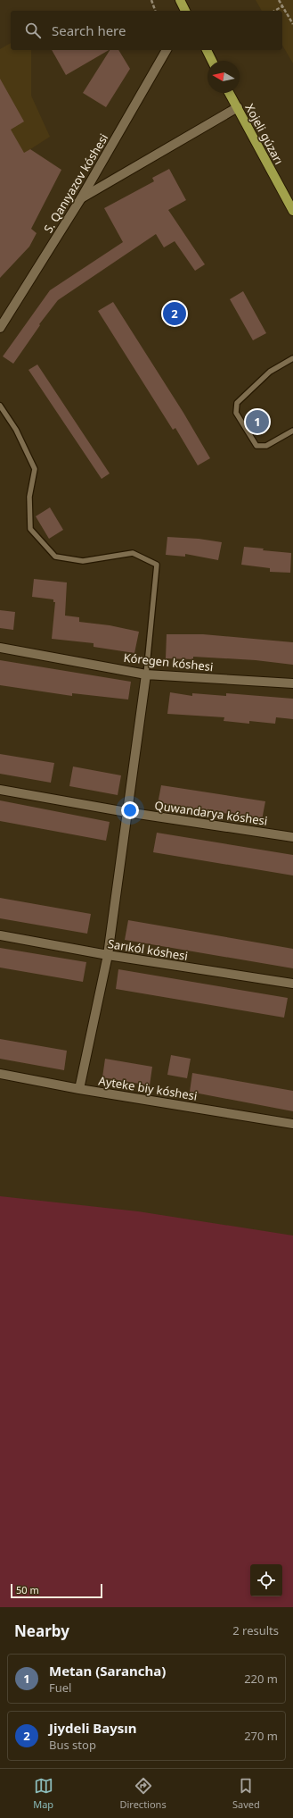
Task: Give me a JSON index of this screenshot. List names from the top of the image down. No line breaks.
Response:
{"streets":{"main road":["Xojeli gúzarı"],"street":["S. Qanıyazov kóshesi","Kóregen kóshesi","Quwandarya kóshesi","Sarıkól kóshesi","Ayteke biy kóshesi"]},"scale_bar":"50 m","north":"left","page":{"search":"Search here","pins":["2","1"],"scale":"50 m","heading":["Nearby","2 results"],"list":[{"mark":"1","name":"Metan (Sarancha)","note":"Fuel","value":"220 m"},{"mark":"2","name":"Jiydeli Baysın","note":"Bus stop","value":"270 m"}],"nav":["Map","Directions","Saved"]}}
